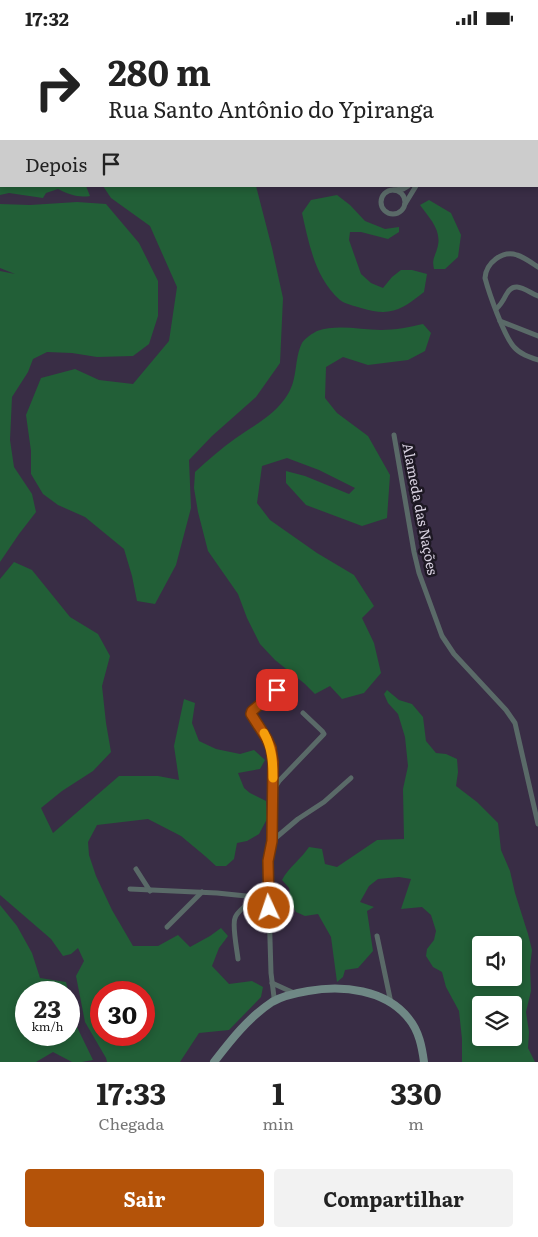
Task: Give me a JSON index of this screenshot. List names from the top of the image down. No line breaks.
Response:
{"streets":{"street":["Alameda das Nações"]},"page":{"status":"17:32","turn":["280 m","Rua Santo Antônio do Ypiranga"],"then":"Depois","speed":"23 km/h","limit":"30","eta":["17:33","Chegada","1","min","330","m"],"buttons":["Sair","Compartilhar"]}}
